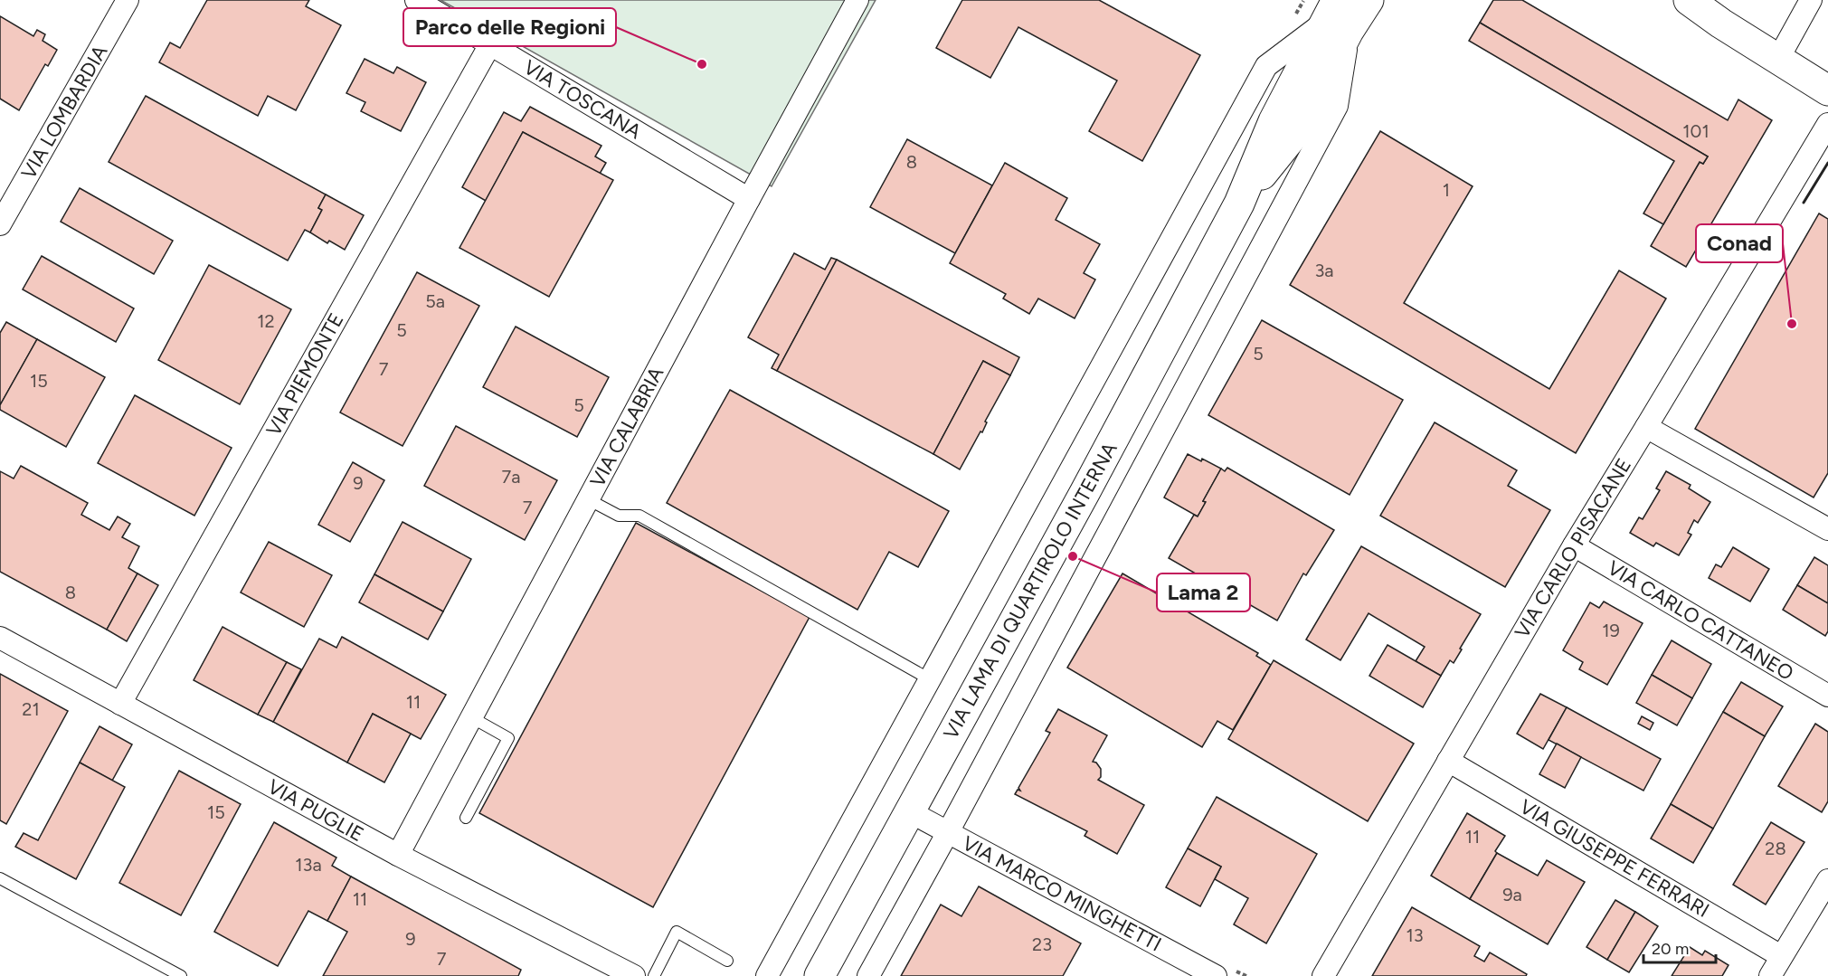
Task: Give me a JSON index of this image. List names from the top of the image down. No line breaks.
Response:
{"streets":{"main road":["VIA LAMA DI QUARTIROLO INTERNA"],"street":["VIA TOSCANA","VIA LOMBARDIA","VIA PIEMONTE","VIA CALABRIA","VIA CARLO PISACANE","VIA CARLO CATTANEO","VIA PUGLIE","VIA GIUSEPPE FERRARI","VIA MARCO MINGHETTI"]},"crossings":[["VIA TOSCANA","VIA PIEMONTE"],["VIA TOSCANA","VIA CALABRIA"],["VIA PIEMONTE","VIA PUGLIE"],["VIA CALABRIA","VIA PUGLIE"],["VIA CARLO PISACANE","VIA CARLO CATTANEO"],["VIA CARLO PISACANE","VIA GIUSEPPE FERRARI"],["VIA LAMA DI QUARTIROLO INTERNA","VIA MARCO MINGHETTI"]],"places":["Parco delle Regioni","Conad","Lama 2"],"house_numbers":["101","8","1","3a","5a","12","5","5","7","15","5","7a","9","7","8","19","11","21","15","11","28","13a","9a","11","13","9","23","7"],"scale_bar":"20 m"}
